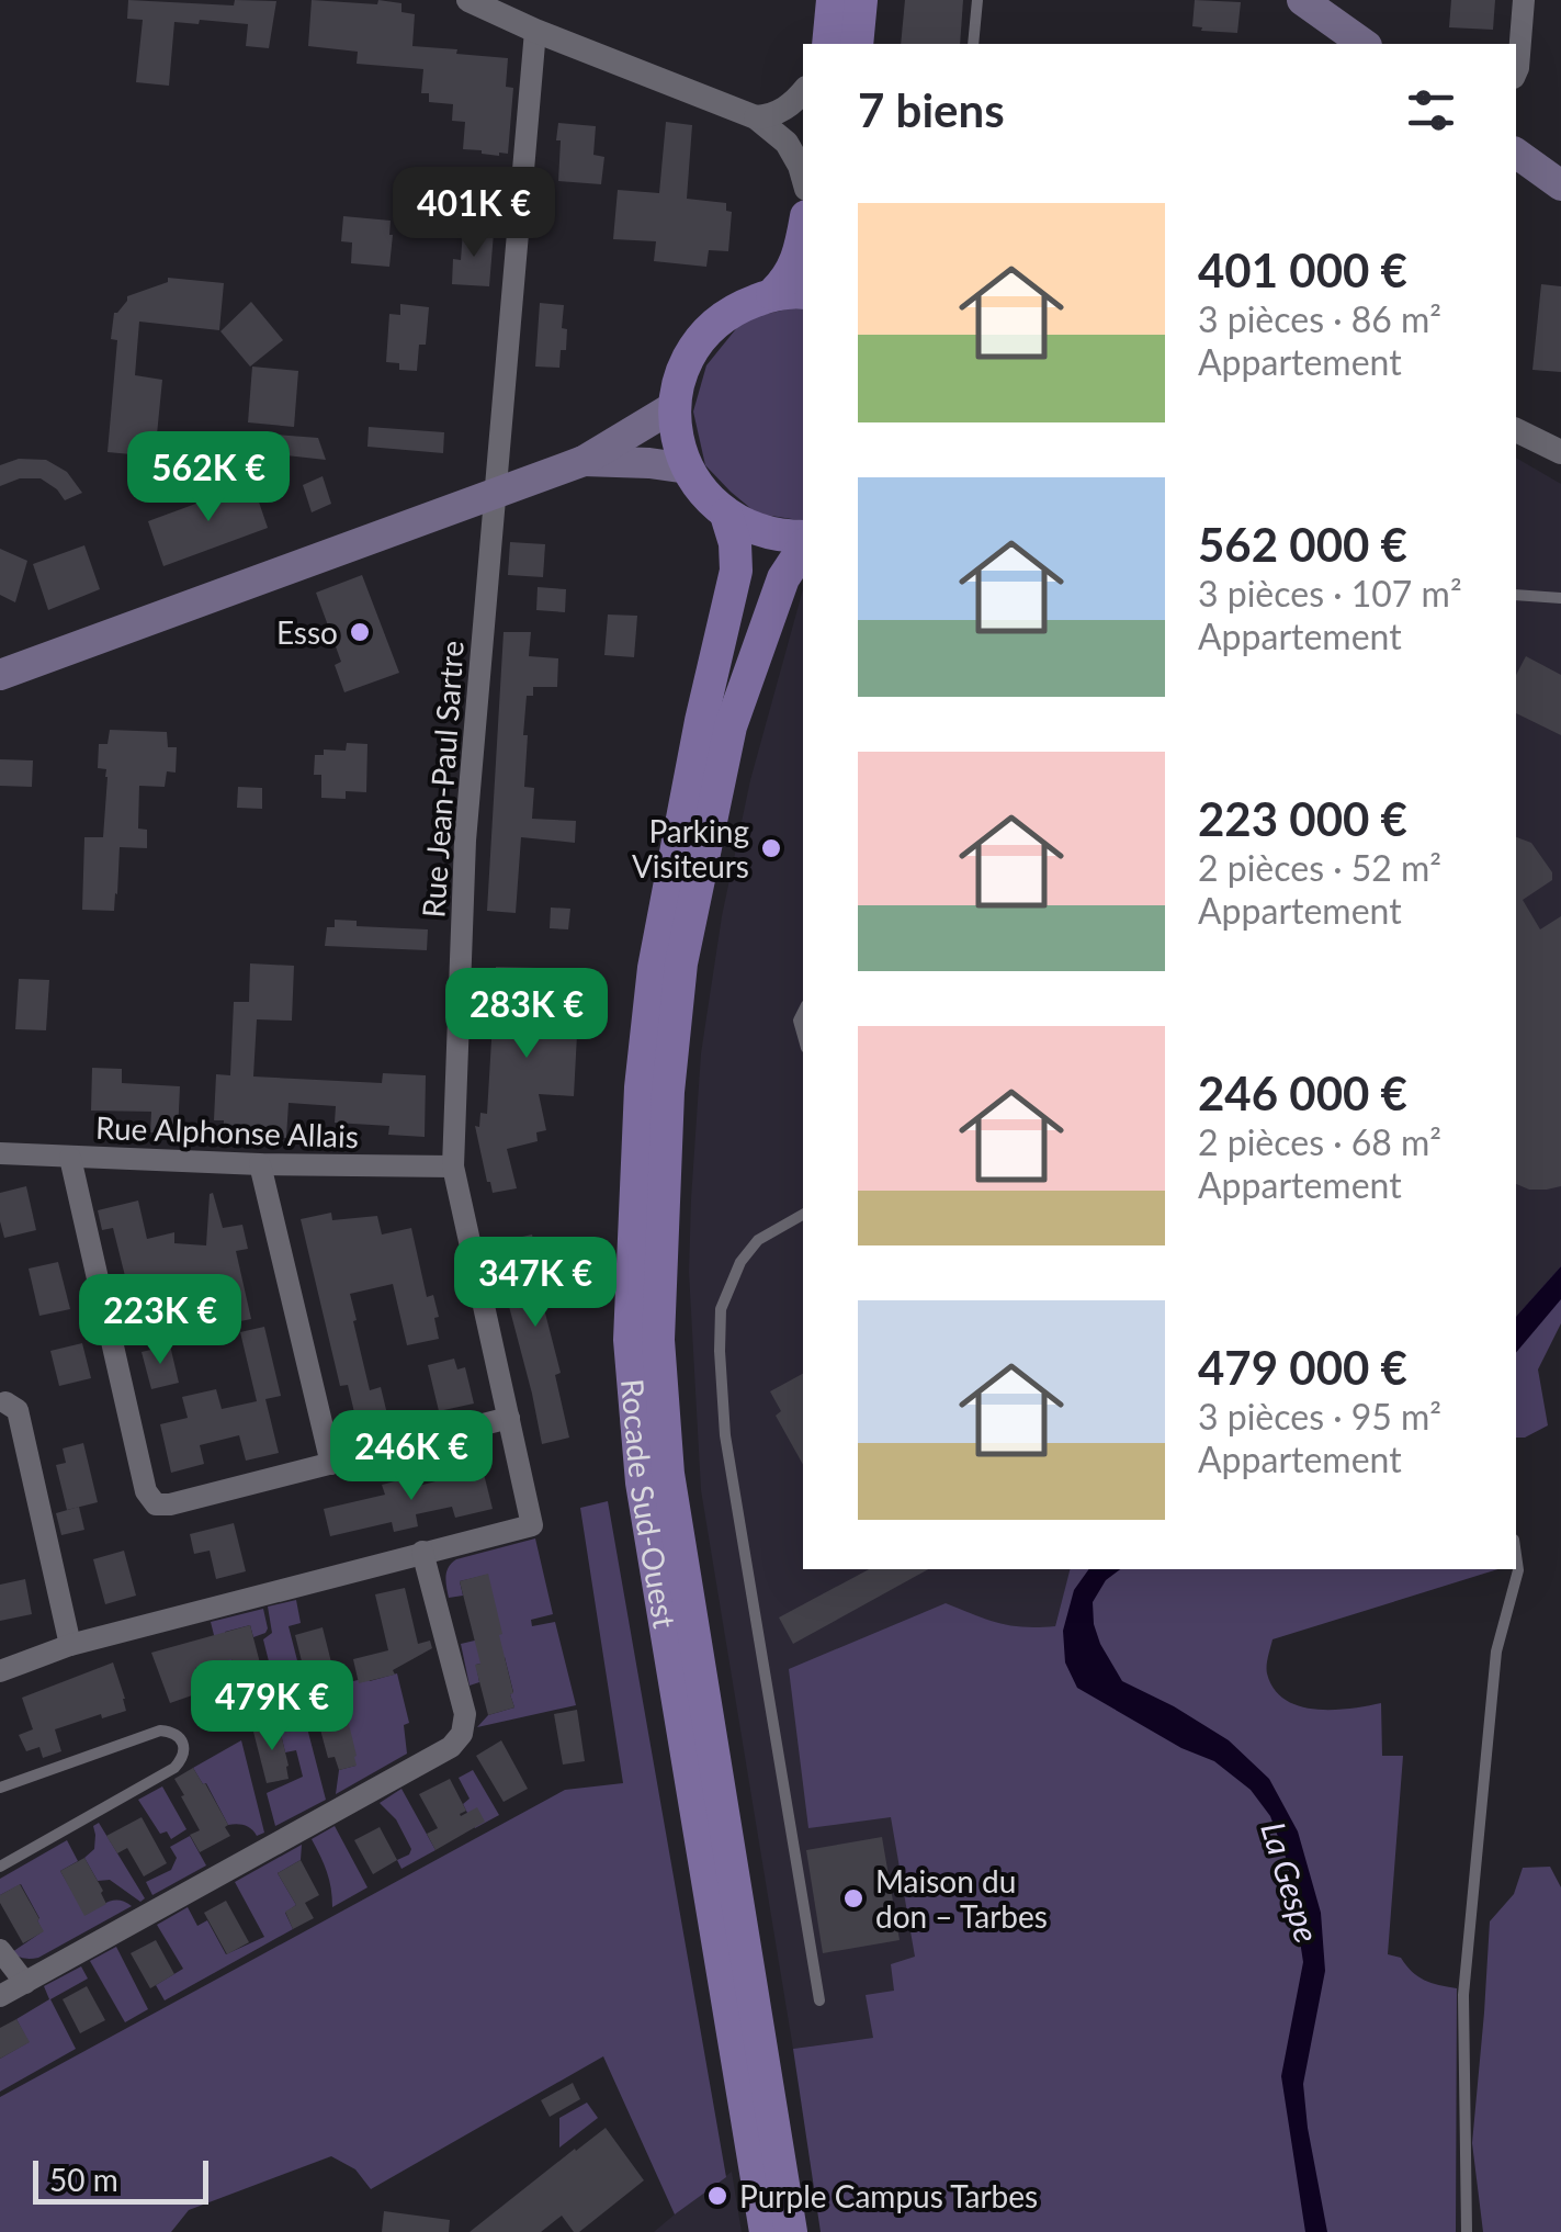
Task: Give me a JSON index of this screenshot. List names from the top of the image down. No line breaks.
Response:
{"streets":{"main road":["Rocade Sud-Ouest"],"street":["Rue Jean-Paul Sartre","Rue Alphonse Allais"]},"crossings":[["Rue Jean-Paul Sartre","Rue Alphonse Allais"]],"water":["La Gespe"],"places":["Esso","Parking Visiteurs","Maison du don – Tarbes","Purple Campus Tarbes"],"scale_bar":"50 m","page":{"heading":"7 biens","price":["401K €","562K €","283K €","347K €","223K €","246K €","479K €"],"list":[{"name":"401 000 €","note":"3 pièces · 86 m² · Appartement"},{"name":"562 000 €","note":"3 pièces · 107 m² · Appartement"},{"name":"223 000 €","note":"2 pièces · 52 m² · Appartement"},{"name":"246 000 €","note":"2 pièces · 68 m² · Appartement"},{"name":"479 000 €","note":"3 pièces · 95 m² · Appartement"}],"scale":"50 m"}}
